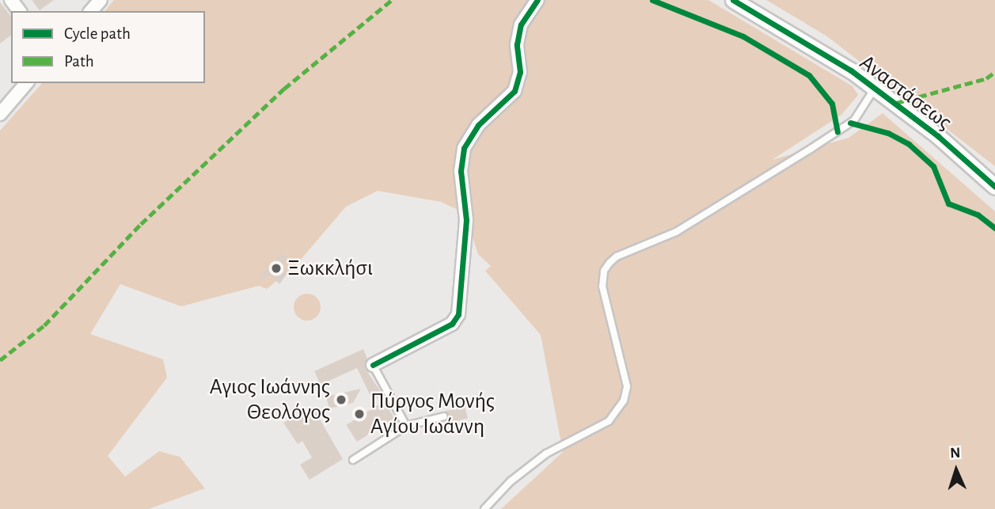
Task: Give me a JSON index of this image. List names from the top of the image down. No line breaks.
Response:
{"streets":{"street":["Αναστάσεως"]},"places":["Ξωκκλήσι","Αγιος Ιωάννης Θεολόγος","Πύργος Μονής Αγίου Ιωάννη"],"legend":["Cycle path","Path"],"north":"top"}
